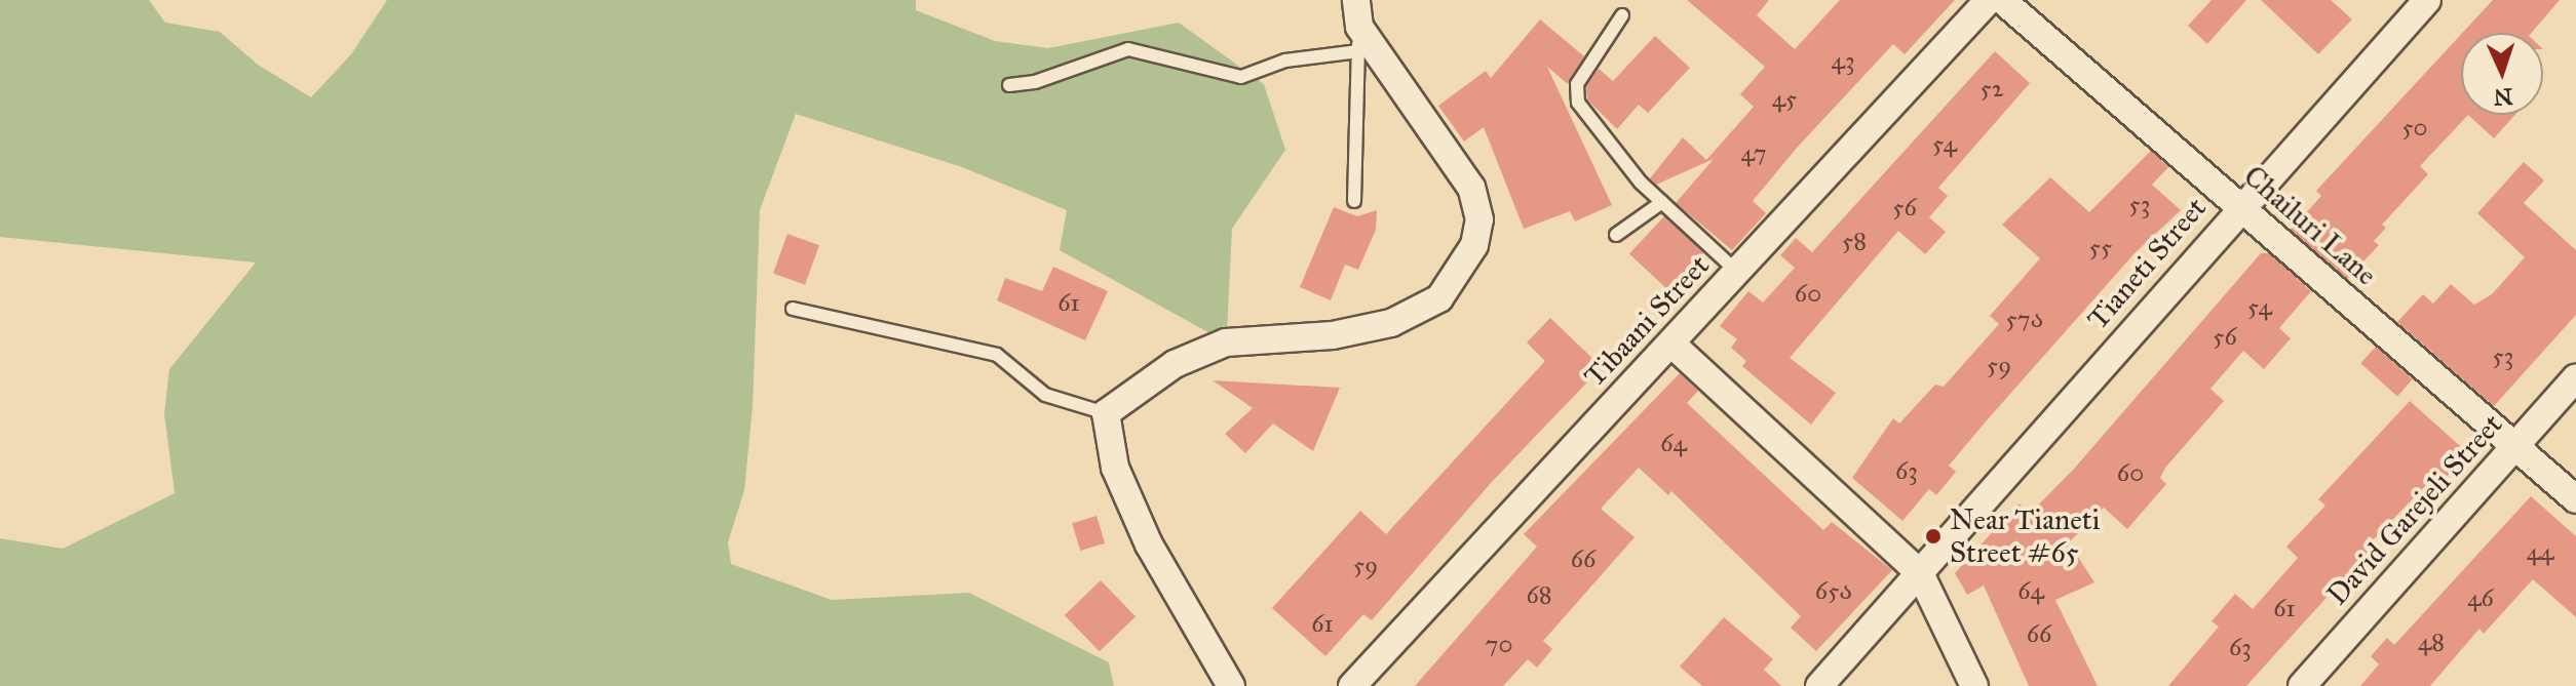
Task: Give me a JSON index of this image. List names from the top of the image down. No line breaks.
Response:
{"streets":{"street":["Chailuri Lane","Tianeti Street","Tibaani Street","David Garejeli Street"]},"crossings":[["Chailuri Lane","Tianeti Street"],["Chailuri Lane","David Garejeli Street"]],"places":["Near Tianeti Street #65"],"house_numbers":["43","52","45","50","54","47","53","56","58","55","60","61","54","57ა","56","53","59","64","63","60","44","66","59","65ა","64","68","46","61","61","66","48","70","63"],"north":"bottom"}
